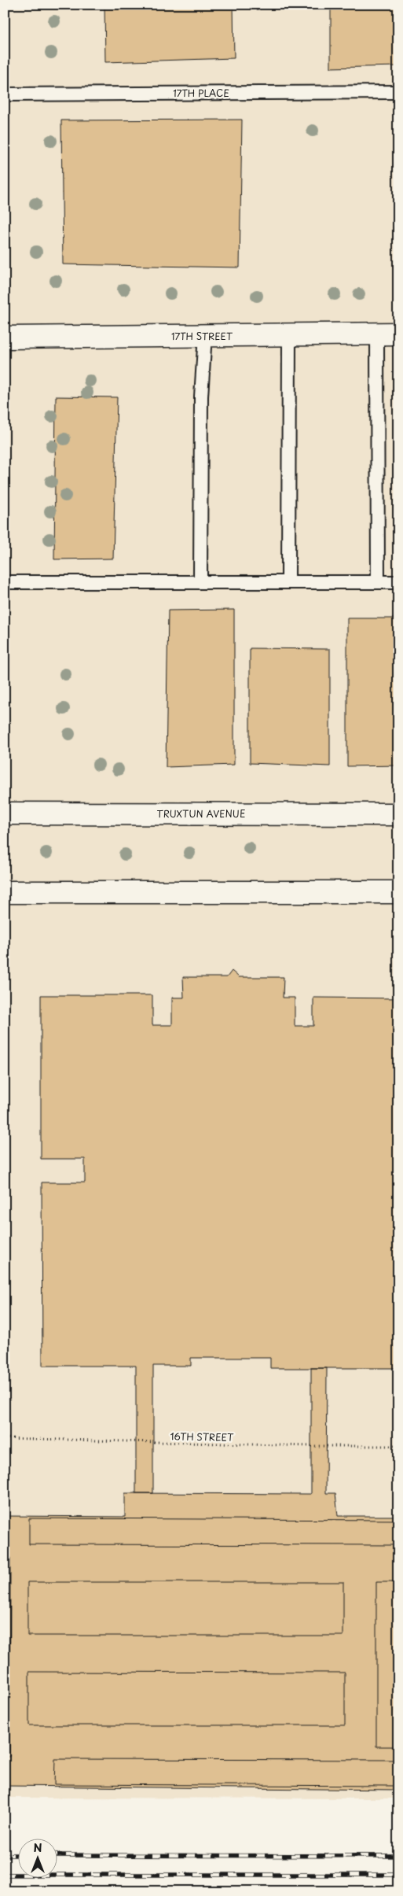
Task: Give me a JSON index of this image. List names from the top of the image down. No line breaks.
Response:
{"streets":{"main road":["17TH STREET","TRUXTUN AVENUE"],"lane":["17TH PLACE"],"path":["16TH STREET"]},"north":"top"}
